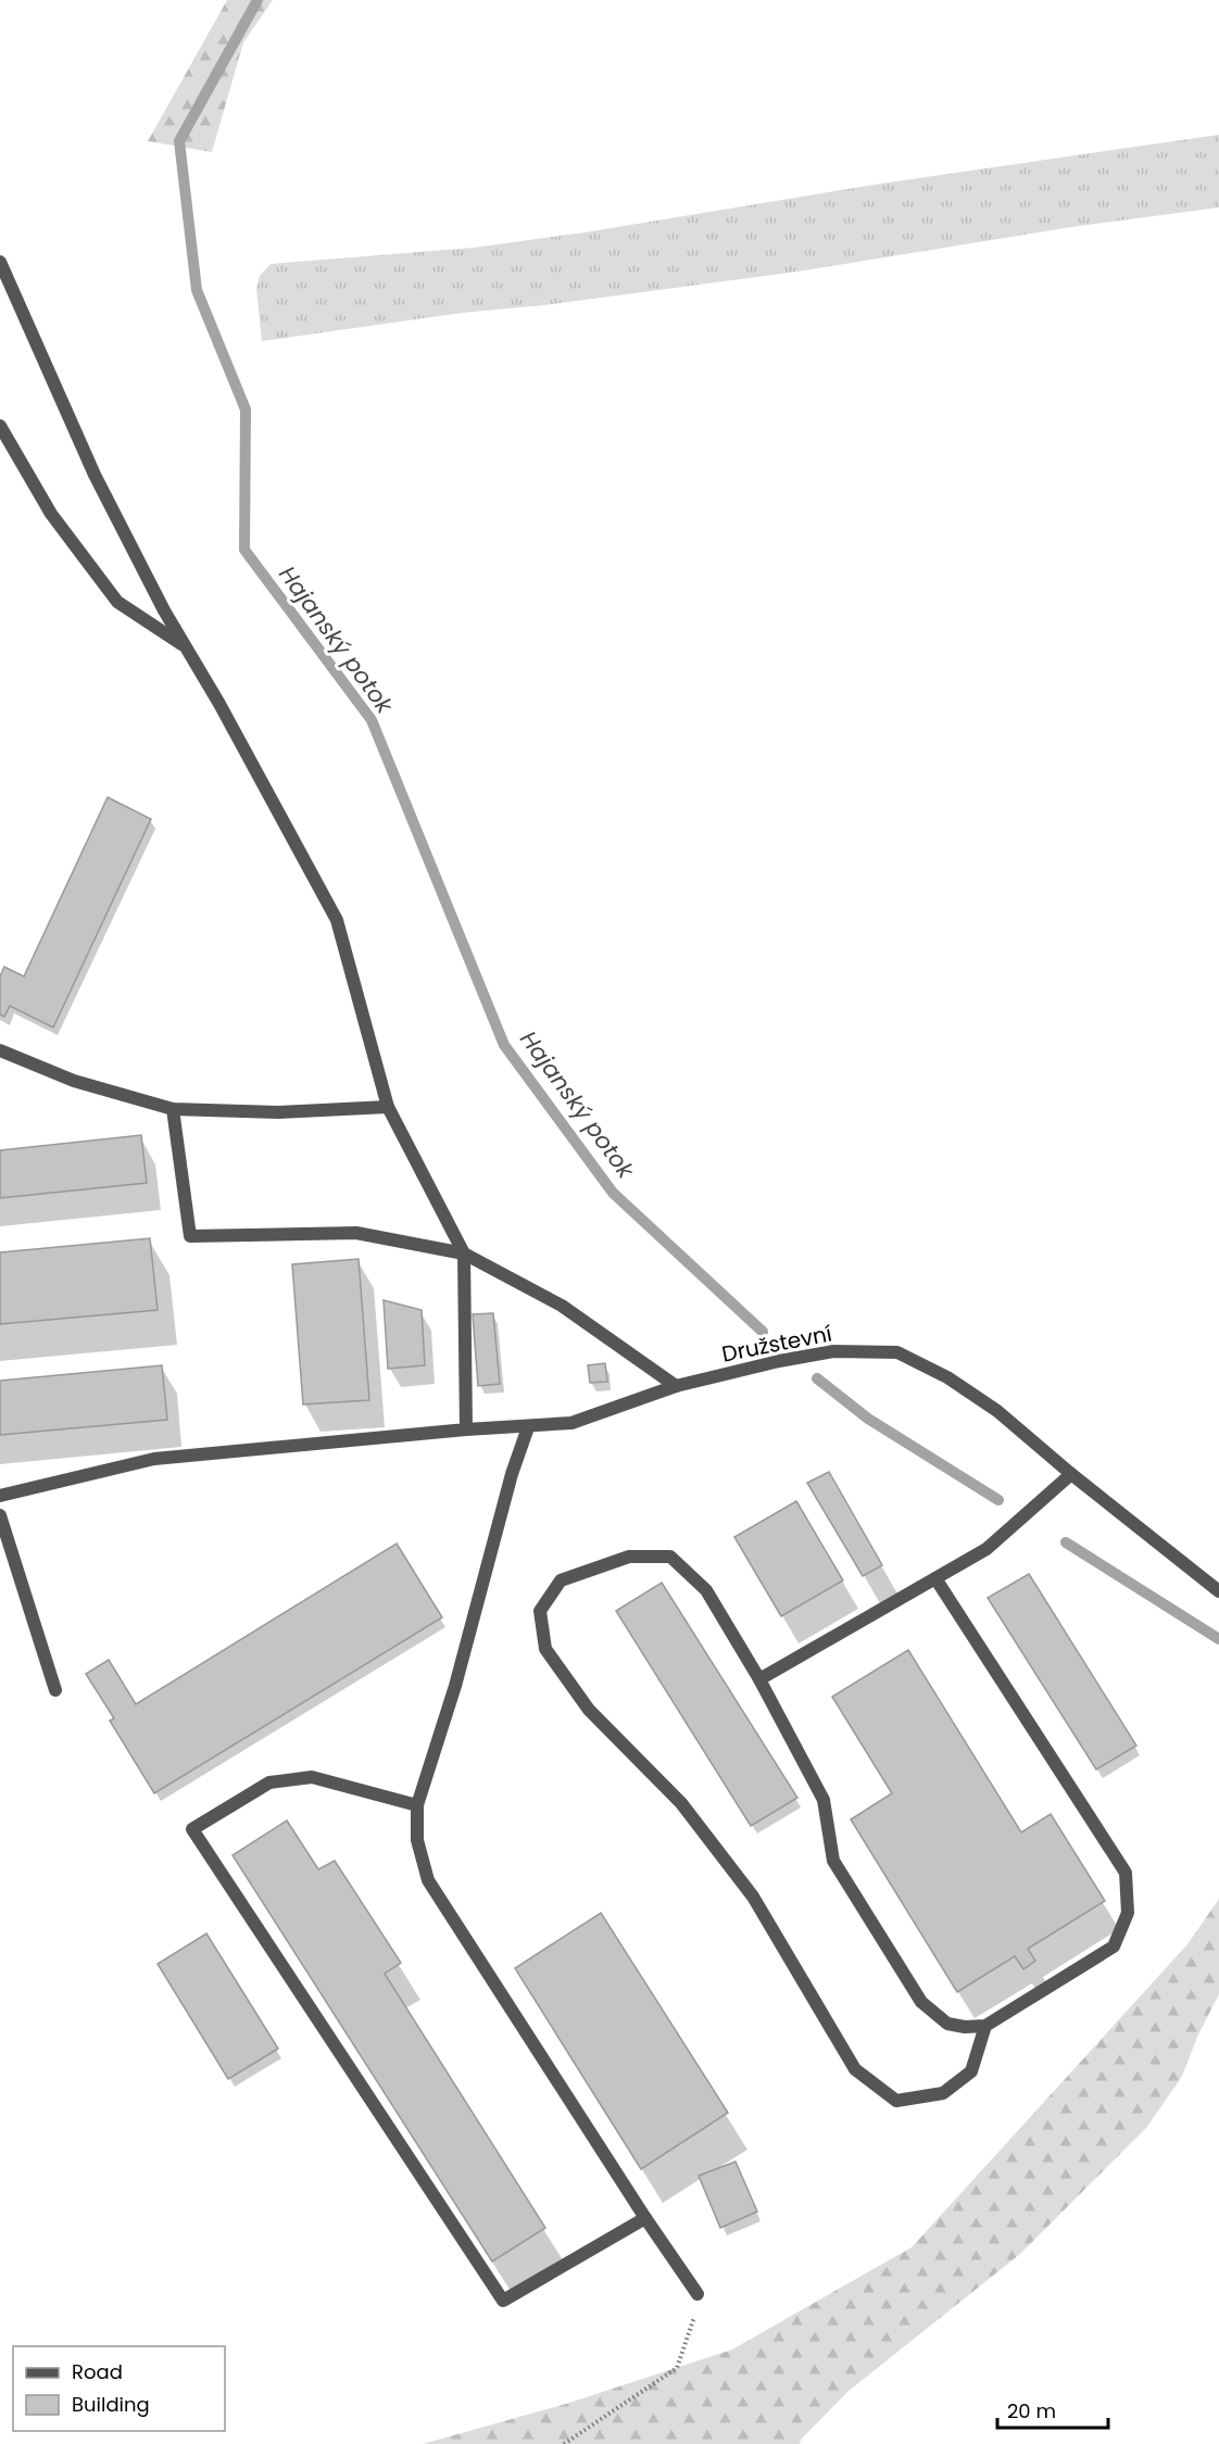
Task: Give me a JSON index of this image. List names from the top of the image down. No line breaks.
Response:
{"streets":{"street":["Družstevní"]},"water":["Hajanský potok"],"legend":["Road","Building"],"scale_bar":"20 m"}
